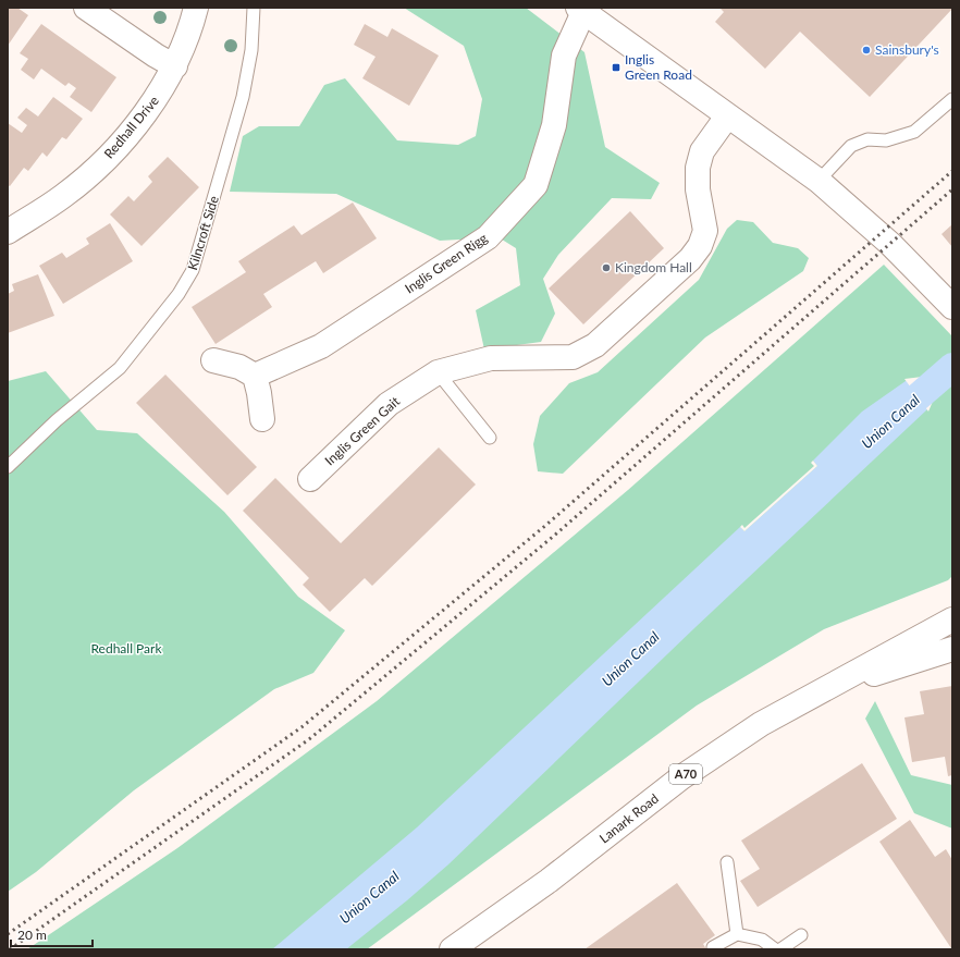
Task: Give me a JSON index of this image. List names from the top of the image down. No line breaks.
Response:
{"streets":{"street":["Redhall Drive","Inglis Green Rigg","Inglis Green Gait","A70","Lanark Road"],"lane":["Kilncroft Side"]},"water":["Union Canal"],"parks":["Redhall Park"],"places":{"other":["Sainsbury's","Kingdom Hall"],"transit":["Inglis Green Road"]},"scale_bar":"20 m"}
